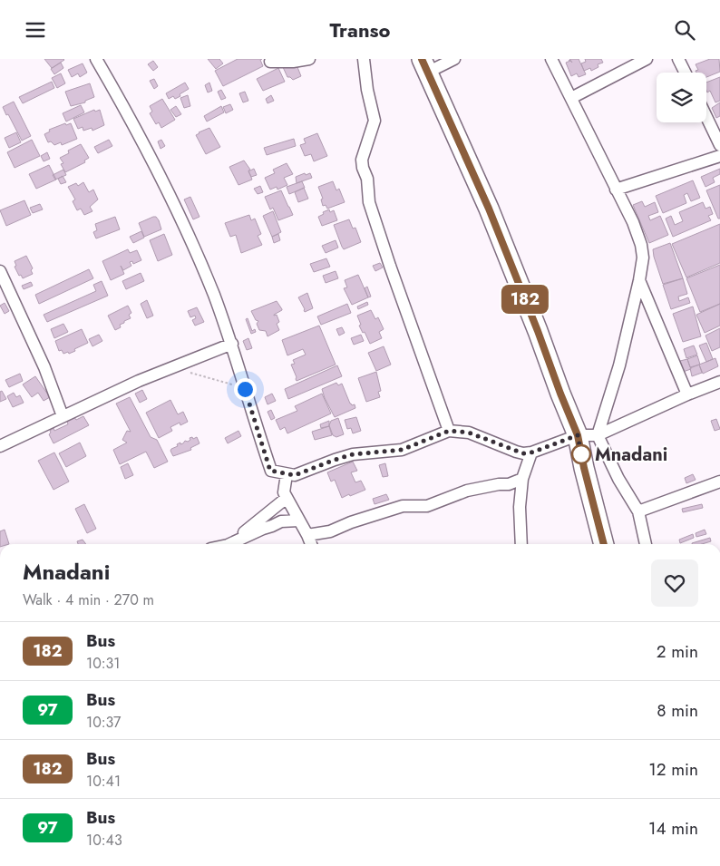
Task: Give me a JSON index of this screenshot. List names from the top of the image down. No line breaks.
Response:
{"places":["Mnadani"],"lines":["bus line 182"],"page":{"header":"Transo","on_map":"182","heading":["Mnadani","Walk · 4 min · 270 m"],"list":[{"mark":"182","name":"Bus","note":"10:31","value":"2 min"},{"mark":"97","name":"Bus","note":"10:37","value":"8 min"},{"mark":"182","name":"Bus","note":"10:41","value":"12 min"},{"mark":"97","name":"Bus","note":"10:43","value":"14 min"}]}}
